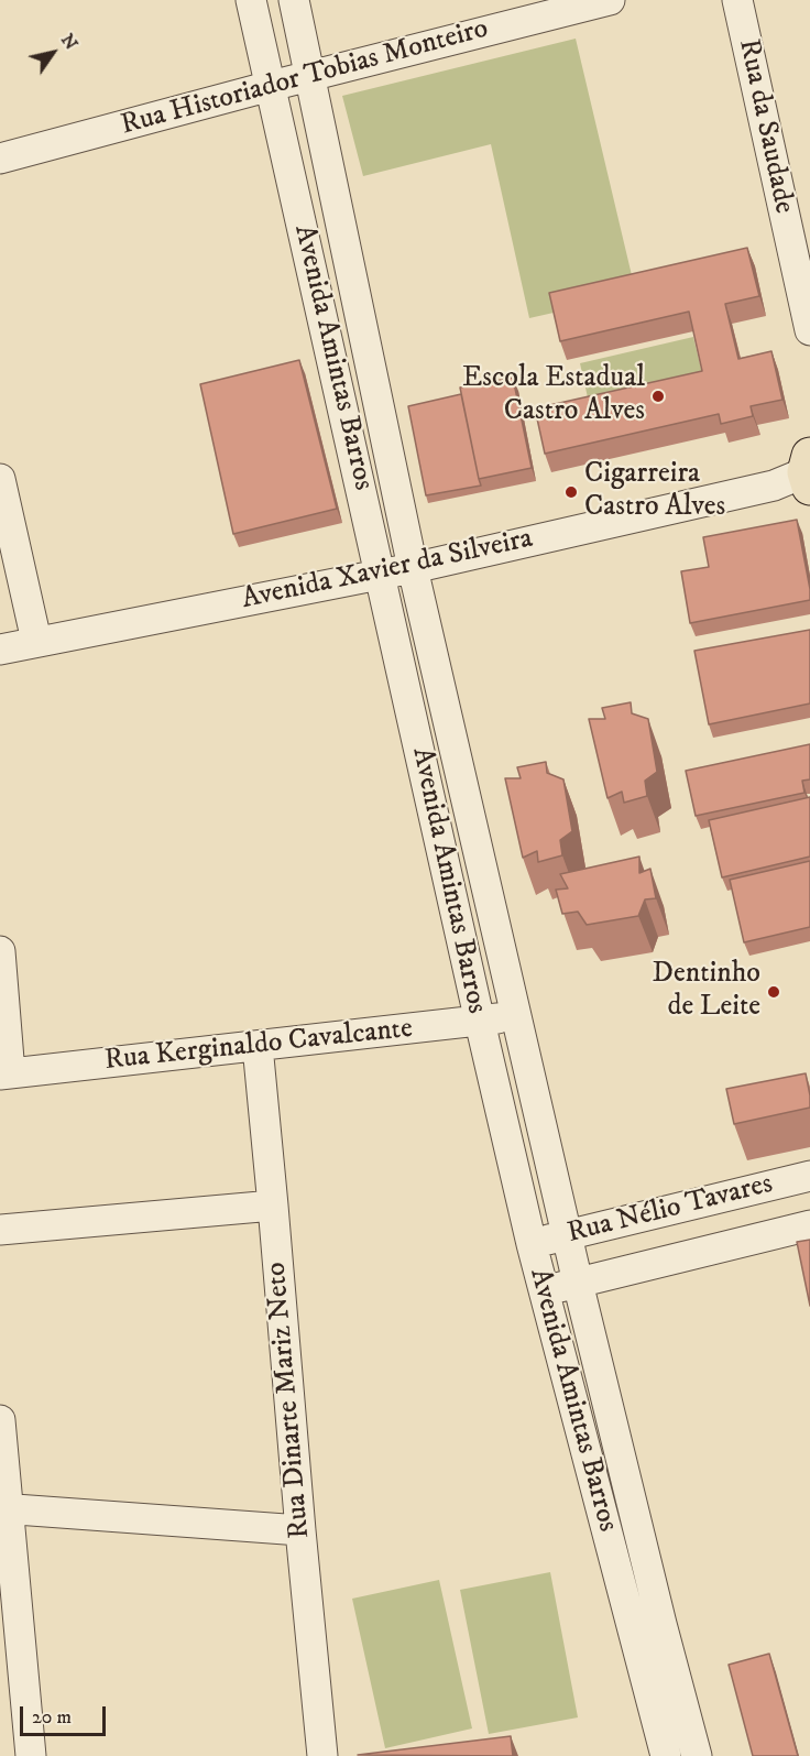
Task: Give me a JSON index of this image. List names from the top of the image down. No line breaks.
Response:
{"streets":{"street":["Rua Historiador Tobias Monteiro","Rua da Saudade","Avenida Amintas Barros","Avenida Xavier da Silveira","Rua Kerginaldo Cavalcante","Rua Nélio Tavares","Rua Dinarte Mariz Neto"]},"crossings":[["Rua Historiador Tobias Monteiro","Avenida Amintas Barros"],["Avenida Amintas Barros","Avenida Xavier da Silveira"],["Avenida Amintas Barros","Rua Kerginaldo Cavalcante"],["Avenida Amintas Barros","Rua Nélio Tavares"],["Rua Kerginaldo Cavalcante","Rua Dinarte Mariz Neto"]],"places":["Escola Estadual Castro Alves","Cigarreira Castro Alves","Dentinho de Leite"],"scale_bar":"20 m","north":"top right"}
